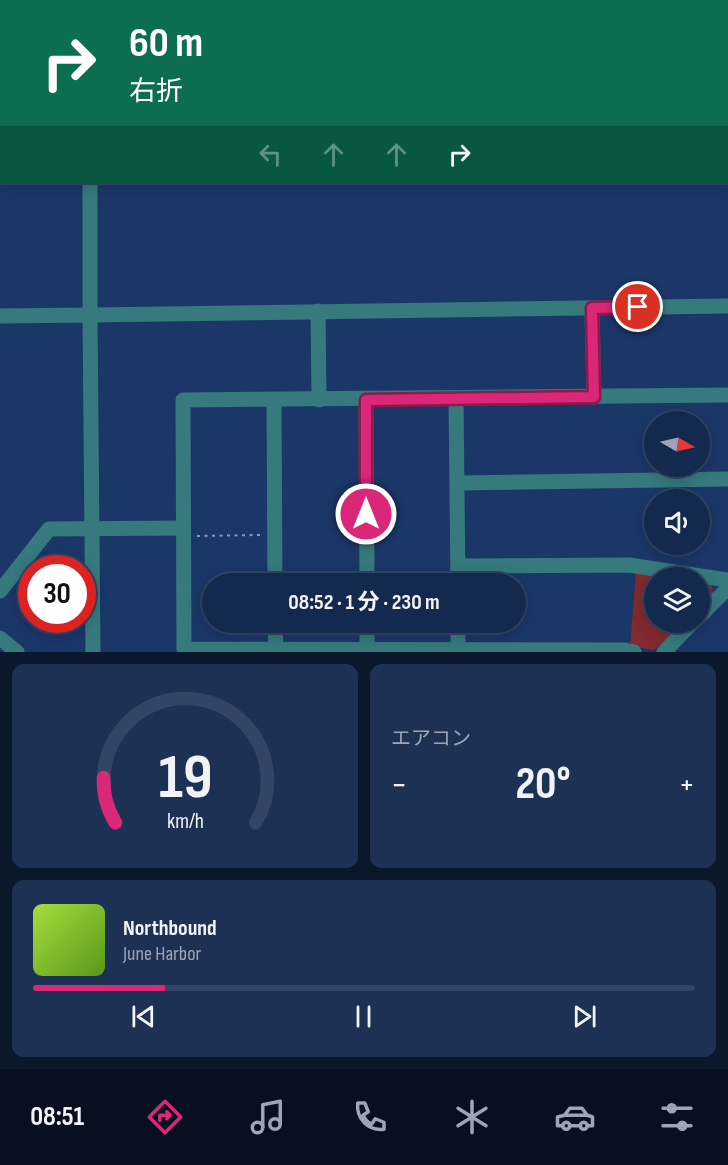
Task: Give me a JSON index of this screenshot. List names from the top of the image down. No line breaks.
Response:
{"north":"right","page":{"turn":["60 m","右折"],"limit":"30","trip":"08:52 · 1 分 · 230 m","tile":"エアコン","heat":["−","20°","+"],"song":["Northbound","June Harbor"],"tabs":"08:51","gauge":["19","km/h"]}}
